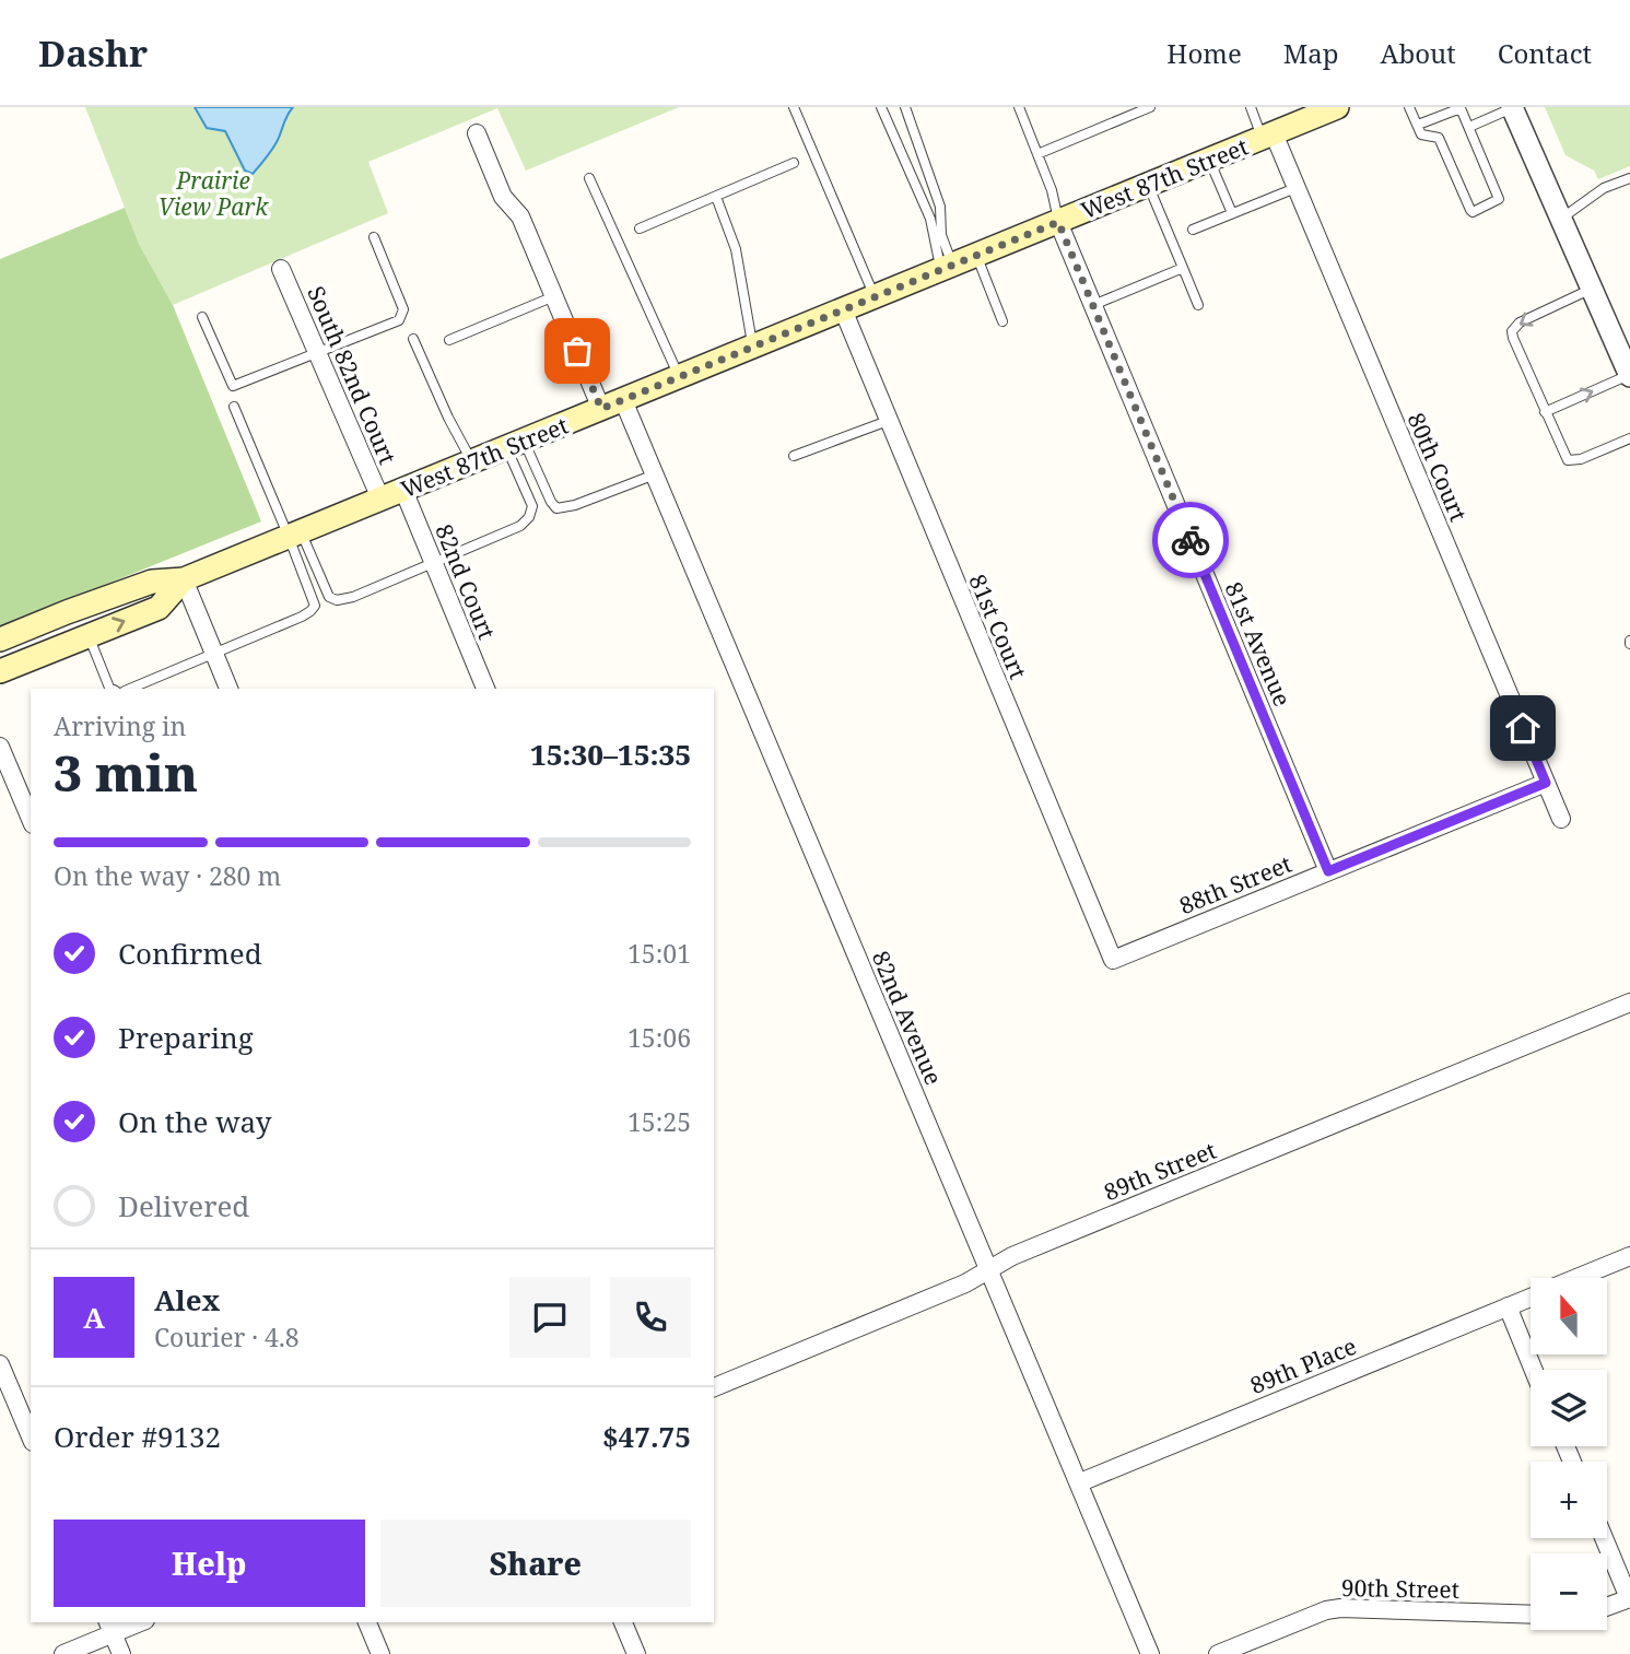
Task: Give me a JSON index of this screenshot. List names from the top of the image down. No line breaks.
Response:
{"streets":{"main road":["West 87th Street"],"street":["South 82nd Court","80th Court","82nd Court","81st Court","81st Avenue","88th Street","82nd Avenue","89th Street","89th Place","90th Street"]},"crossings":[["West 87th Street","South 82nd Court"],["West 87th Street","80th Court"],["West 87th Street","82nd Court"],["West 87th Street","81st Court"],["West 87th Street","81st Avenue"],["West 87th Street","82nd Avenue"],["80th Court","88th Street"],["81st Court","88th Street"],["81st Avenue","88th Street"],["82nd Avenue","89th Street"],["82nd Avenue","89th Place"]],"parks":["Prairie View Park"],"north":"top","page":{"header":"Dashr","nav":["Home","Map","About","Contact"],"heading":["3 min","Arriving in","15:30–15:35"],"panel":["Alex","Courier · 4.8","Order #9132","$47.75"],"bar":"On the way · 280 m","list":[["Confirmed","15:01"],["Preparing","15:06"],["On the way","15:25"],"Delivered"],"round":"A","map_buttons":["+","−"],"buttons":["Help","Share"]}}
